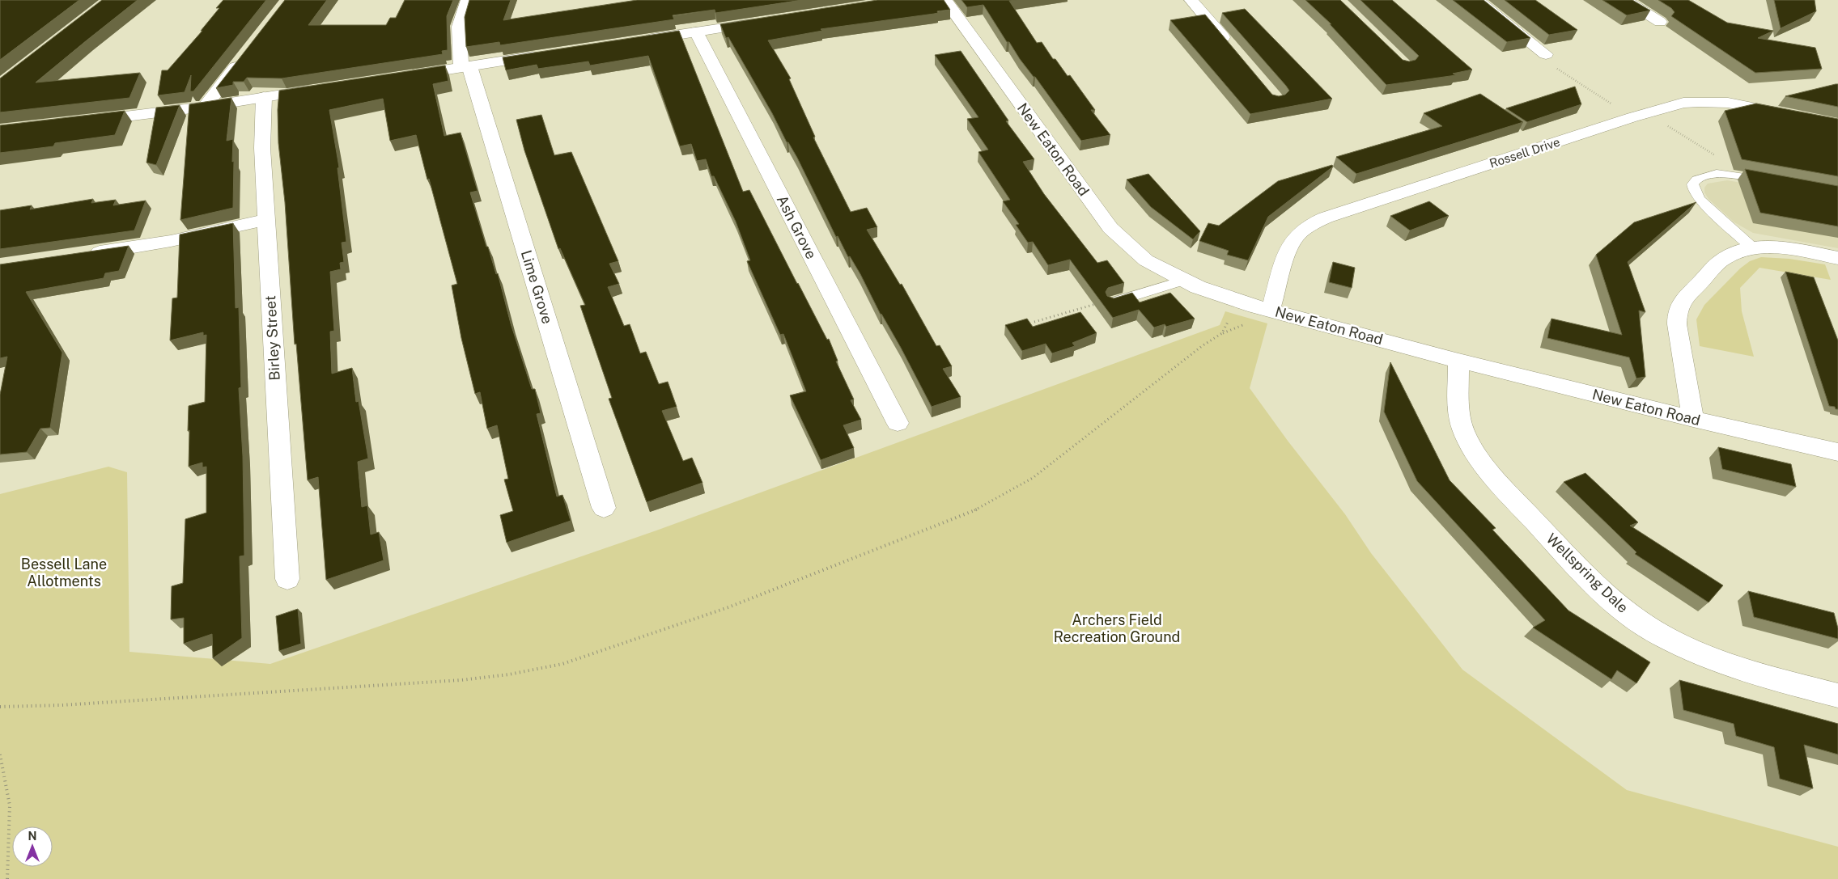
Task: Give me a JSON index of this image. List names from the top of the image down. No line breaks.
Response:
{"streets":{"street":["New Eaton Road","Rossell Drive","Ash Grove","Lime Grove","Birley Street","Wellspring Dale"]},"crossings":[["New Eaton Road","Rossell Drive"],["New Eaton Road","Wellspring Dale"]],"parks":["Bessell Lane Allotments","Archers Field Recreation Ground"],"north":"top"}
